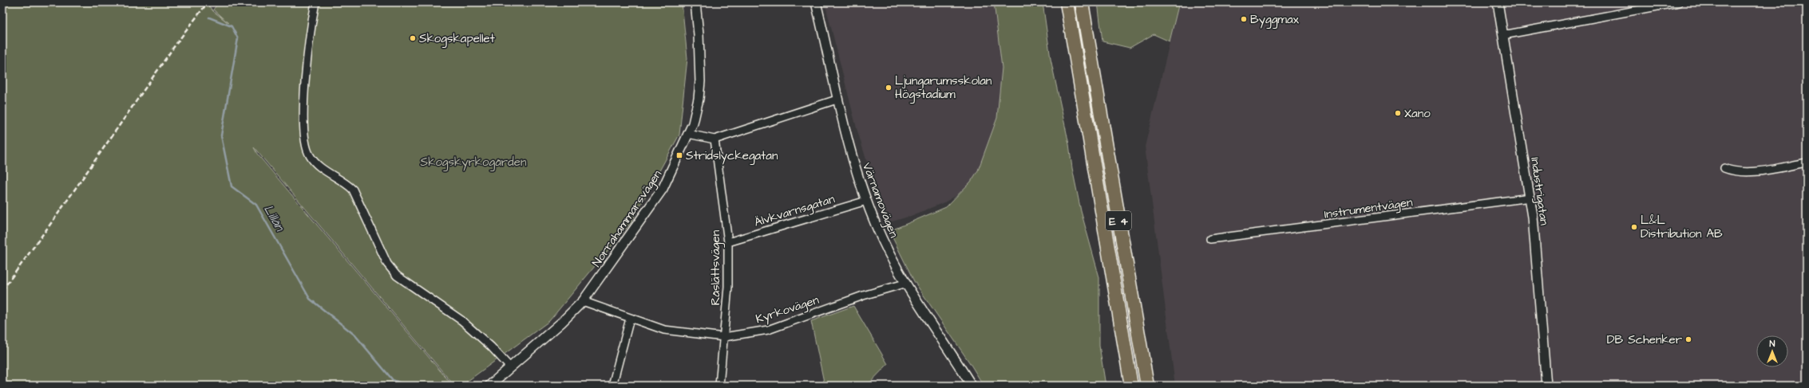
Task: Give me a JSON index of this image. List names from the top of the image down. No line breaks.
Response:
{"streets":{"highway":["E 4"],"street":["Industrigatan","Värnamovägen","Instrumentvägen","Älvkvarnsgatan","Norrahammarsvägen","Råslättsvägen","Kyrkovägen"]},"crossings":[["Industrigatan","Instrumentvägen"],["Värnamovägen","Älvkvarnsgatan"],["Värnamovägen","Kyrkovägen"],["Älvkvarnsgatan","Råslättsvägen"],["Norrahammarsvägen","Kyrkovägen"],["Råslättsvägen","Kyrkovägen"]],"water":["Lillån"],"parks":["Skogskyrkogården"],"places":{"other":["Byggmax","Skogskapellet","Ljungarumsskolan Högstadium","Xano","L&L Distribution AB","DB Schenker"],"transit":["Stridslyckegatan"]},"north":"top"}
